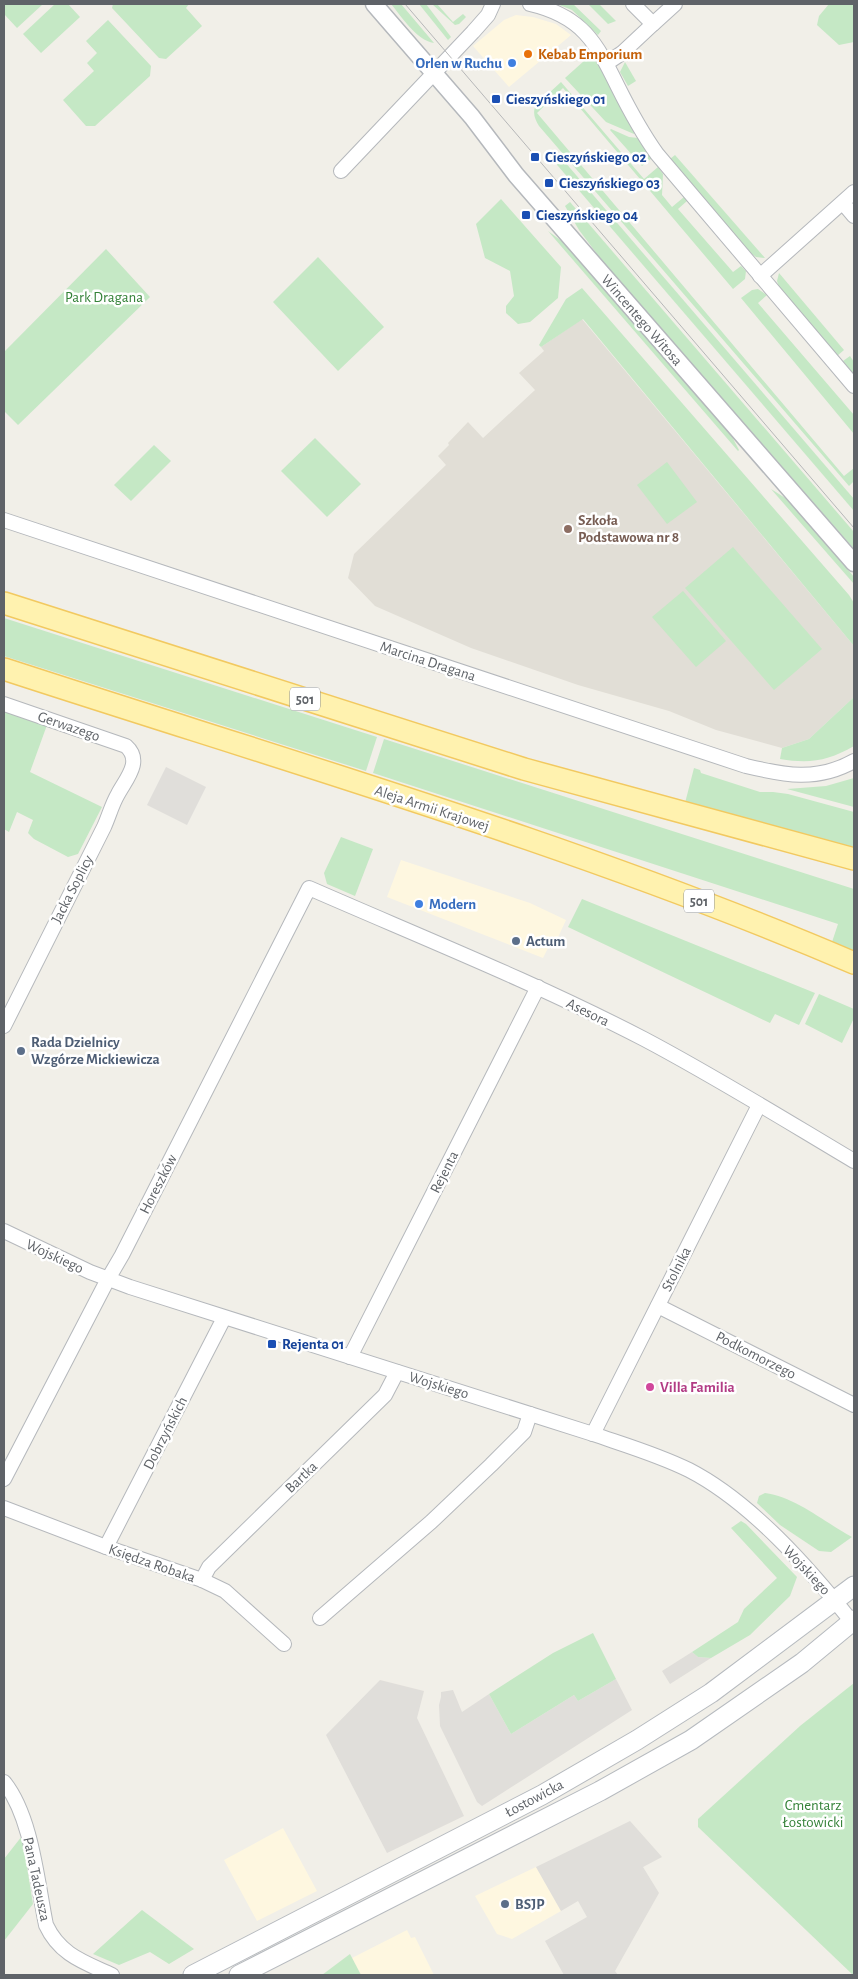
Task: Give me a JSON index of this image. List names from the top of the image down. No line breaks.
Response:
{"streets":{"main road":["501","Aleja Armii Krajowej","Łostowicka"],"street":["Wincentego Witosa","Marcina Dragana","Gerwazego","Jacka Soplicy","Asesora","Rejenta","Horeszków","Wojskiego","Stolnika","Podkomorzego","Dobrzyńskich","Bartka","Księdza Robaka","Pana Tadeusza"]},"crossings":[["Gerwazego","Jacka Soplicy"],["Asesora","Rejenta"],["Asesora","Horeszków"],["Asesora","Stolnika"],["Rejenta","Wojskiego"],["Horeszków","Wojskiego"],["Wojskiego","Stolnika"],["Wojskiego","Dobrzyńskich"],["Wojskiego","Bartka"],["Wojskiego","Łostowicka"],["Stolnika","Podkomorzego"],["Dobrzyńskich","Księdza Robaka"],["Bartka","Księdza Robaka"]],"parks":["Park Dragana","Cmentarz Łostowicki"],"places":{"other":["Kebab Emporium","Orlen w Ruchu","Szkoła Podstawowa nr 8","Modern","Actum","Rada Dzielnicy Wzgórze Mickiewicza","Villa Familia","BSJP"],"transit":["Cieszyńskiego 01","Cieszyńskiego 02","Cieszyńskiego 03","Cieszyńskiego 04","Rejenta 01"]}}
